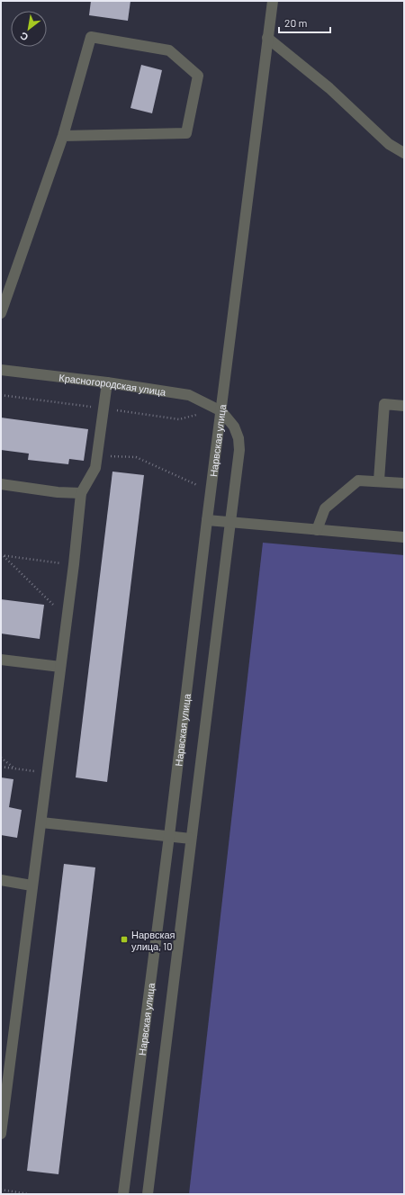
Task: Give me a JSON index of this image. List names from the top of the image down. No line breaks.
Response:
{"streets":{"street":["Красногородская улица","Нарвская улица"]},"crossings":[["Красногородская улица","Нарвская улица"]],"places":{"transit":["Нарвская улица, 10"]},"scale_bar":"20 m","north":"bottom left"}
